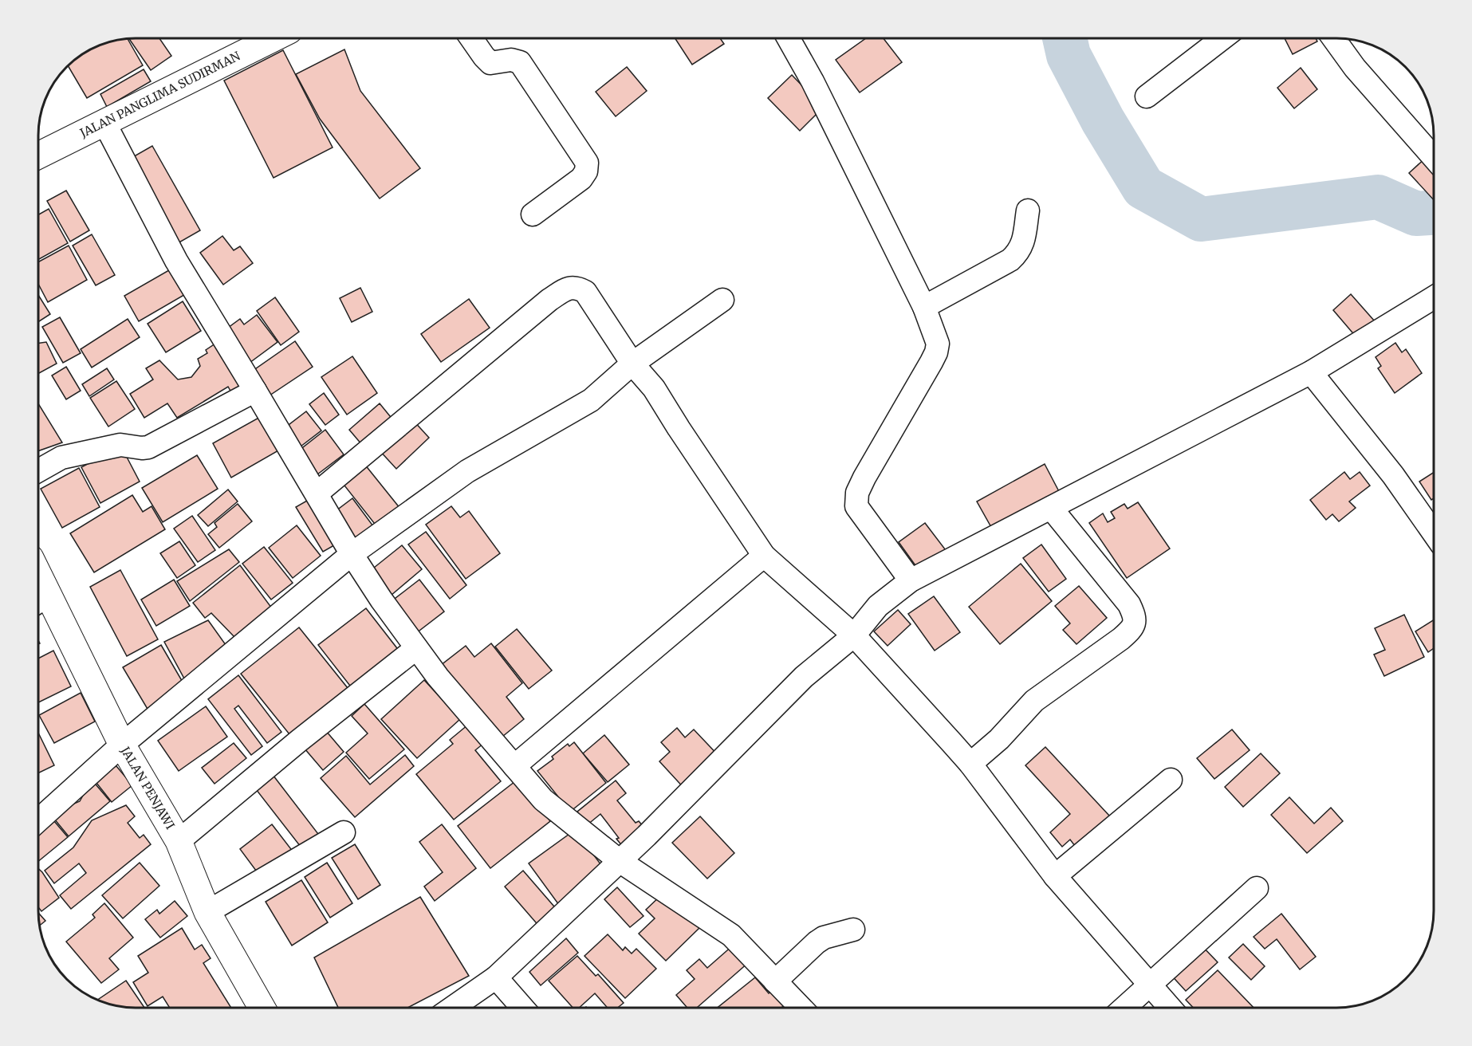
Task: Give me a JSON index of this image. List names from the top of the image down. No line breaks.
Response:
{"streets":{"street":["JALAN PANGLIMA SUDIRMAN","JALAN PENJAWI"]}}
